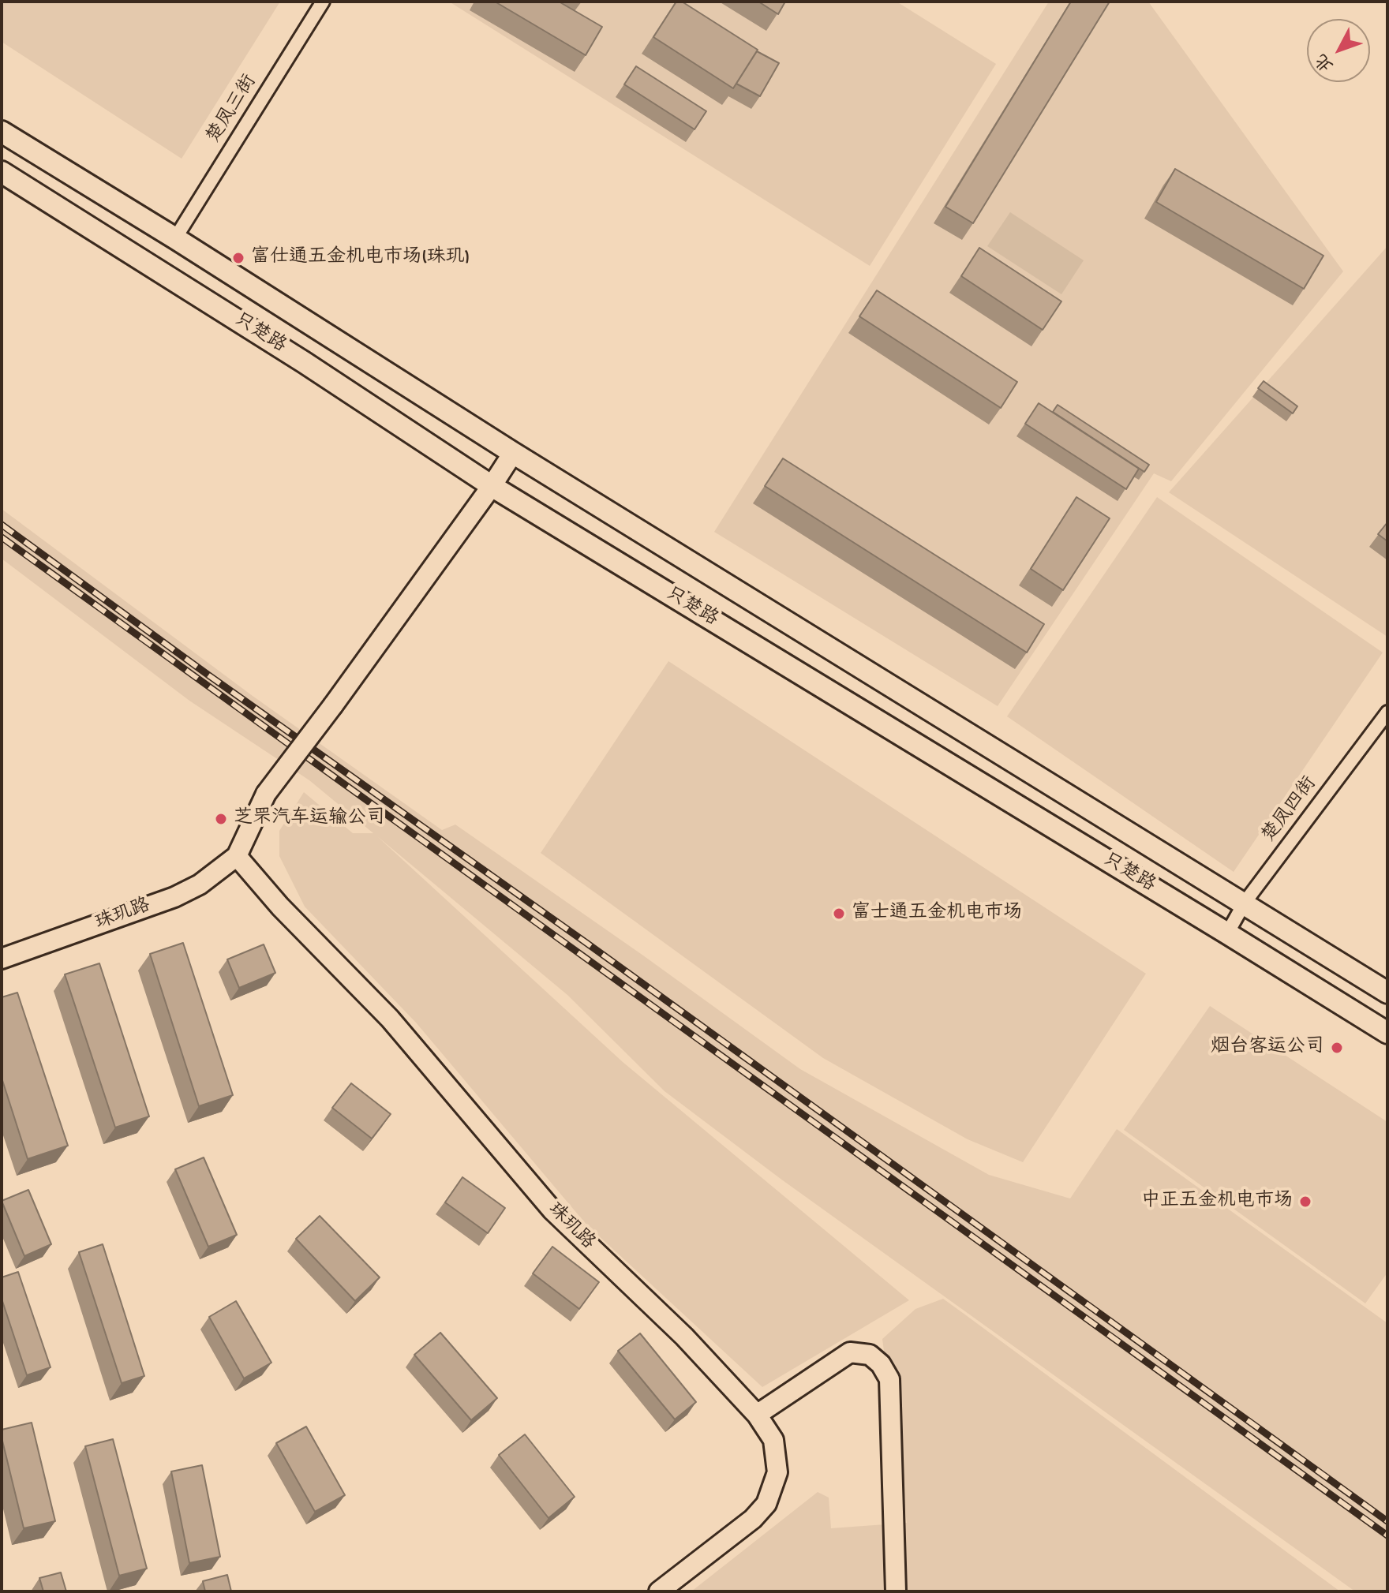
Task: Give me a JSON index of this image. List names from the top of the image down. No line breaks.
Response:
{"streets":{"main road":["只楚路"],"street":["楚凤三街","楚凤四街","珠玑路"]},"crossings":[["楚凤三街","只楚路"],["只楚路","楚凤四街"],["只楚路","珠玑路"]],"places":["富仕通五金机电市场(珠玑)","芝罘汽车运输公司","富士通五金机电市场","烟台客运公司","中正五金机电市场"],"north":"bottom left"}
